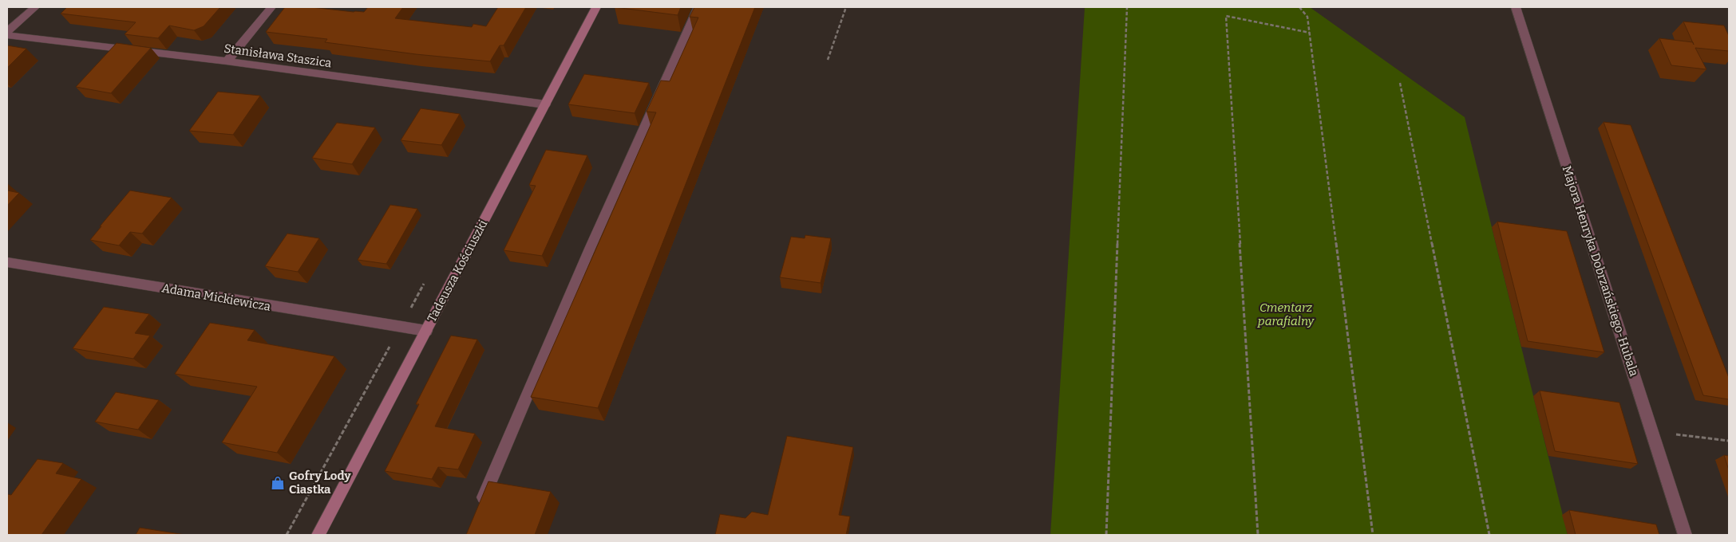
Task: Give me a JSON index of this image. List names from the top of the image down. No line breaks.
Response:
{"streets":{"main road":["Tadeusza Kościuszki"],"street":["Stanisława Staszica","Majora Henryka Dobrzańskiego-Hubala","Adama Mickiewicza"]},"crossings":[["Stanisława Staszica","Tadeusza Kościuszki"],["Tadeusza Kościuszki","Adama Mickiewicza"]],"parks":["Cmentarz parafialny"],"places":{"shop":["Gofry Lody Ciastka"]}}
